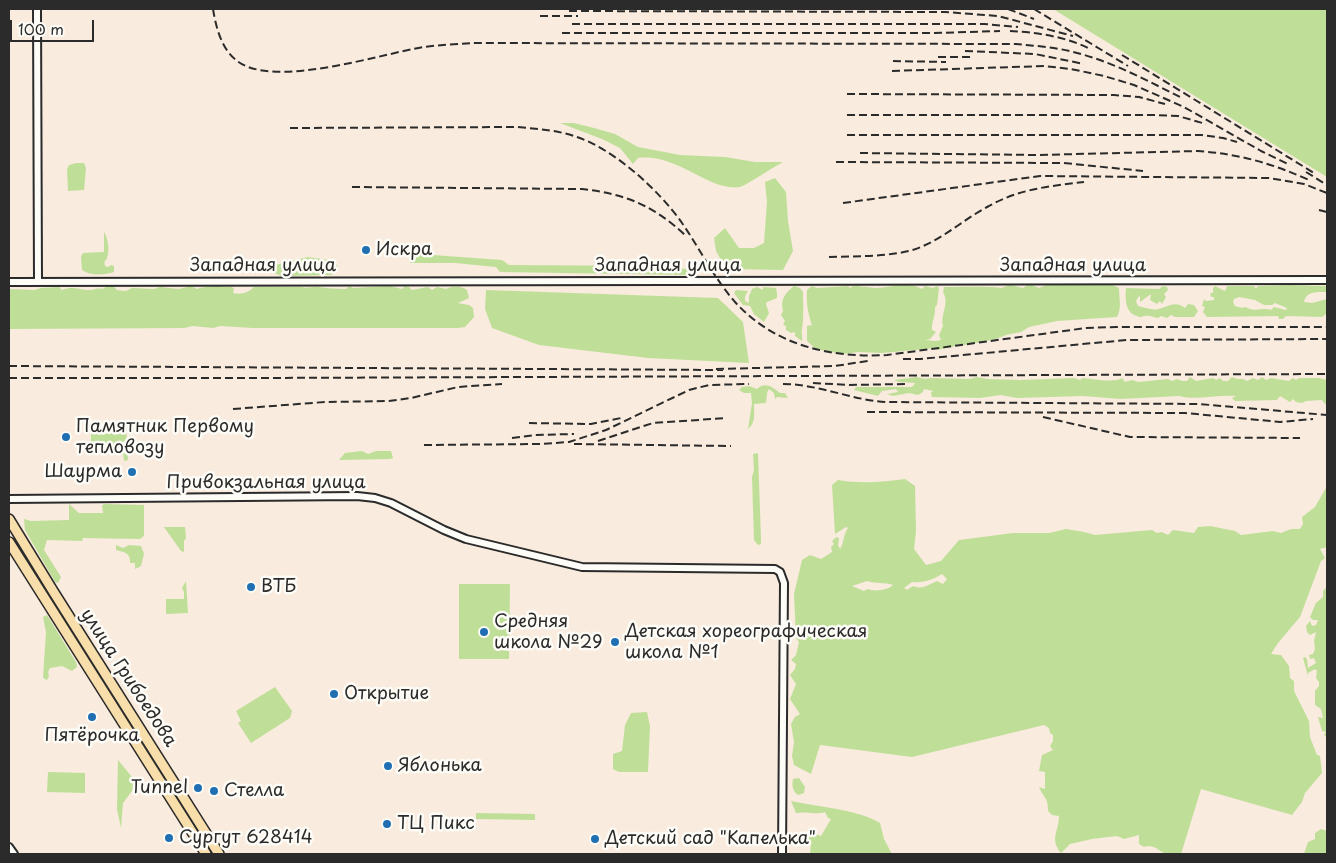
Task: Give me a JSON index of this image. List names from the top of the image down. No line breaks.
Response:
{"streets":{"main road":["улица Грибоедова"],"street":["Западная улица","Привокзальная улица"]},"places":["Искра","Памятник Первому тепловозу","Шаурма","ВТБ","Средняя школа №29","Детская хореографическая школа №1","Открытие","Пятёрочка","Яблонька","Tunnel","Стелла","ТЦ Пикс","Сургут 628414","Детский сад \"Капелька\""],"scale_bar":"100 m"}
